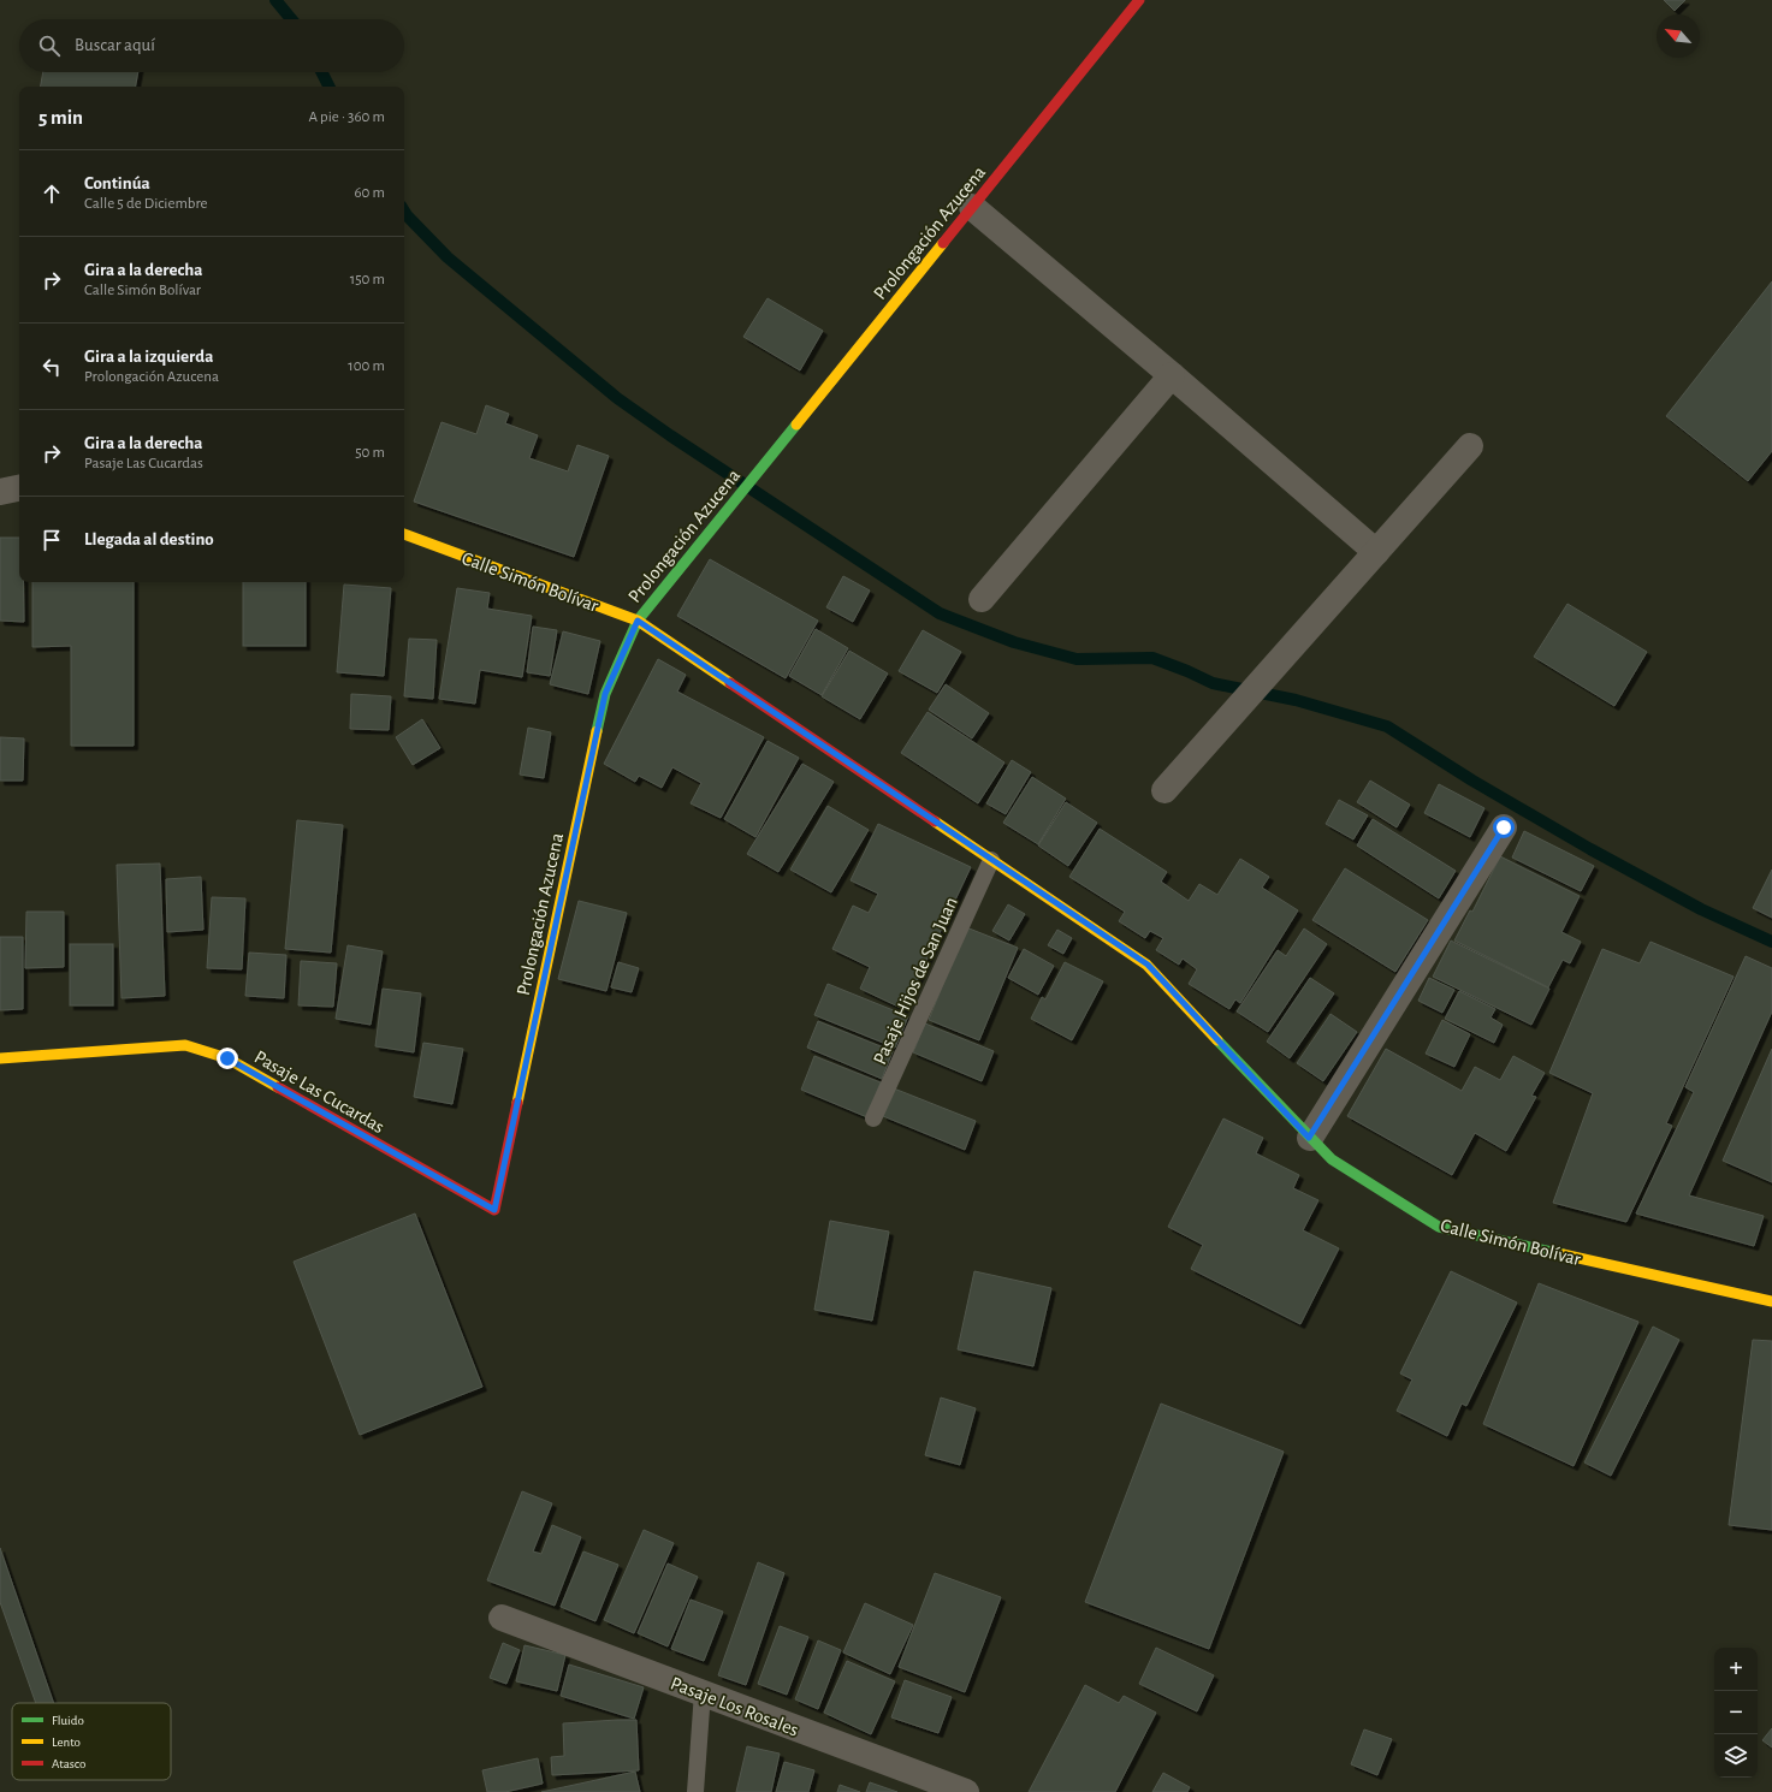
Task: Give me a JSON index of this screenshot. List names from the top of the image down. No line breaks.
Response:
{"streets":{"street":["Prolongación Azucena","Calle Simón Bolívar","Pasaje Las Cucardas","Pasaje Los Rosales"],"lane":["Pasaje Hijos de San Juan"]},"crossings":[["Prolongación Azucena","Calle Simón Bolívar"],["Prolongación Azucena","Pasaje Las Cucardas"],["Calle Simón Bolívar","Pasaje Hijos de San Juan"]],"legend":["Fluido","Lento","Atasco"],"north":"top left","page":{"search":"Buscar aquí","heading":["5 min","A pie · 360 m"],"list":[["Continúa","Calle 5 de Diciembre","60 m"],["Gira a la derecha","Calle Simón Bolívar","150 m"],["Gira a la izquierda","Prolongación Azucena","100 m"],["Gira a la derecha","Pasaje Las Cucardas","50 m"],"Llegada al destino"],"map_buttons":["+","−"]}}
